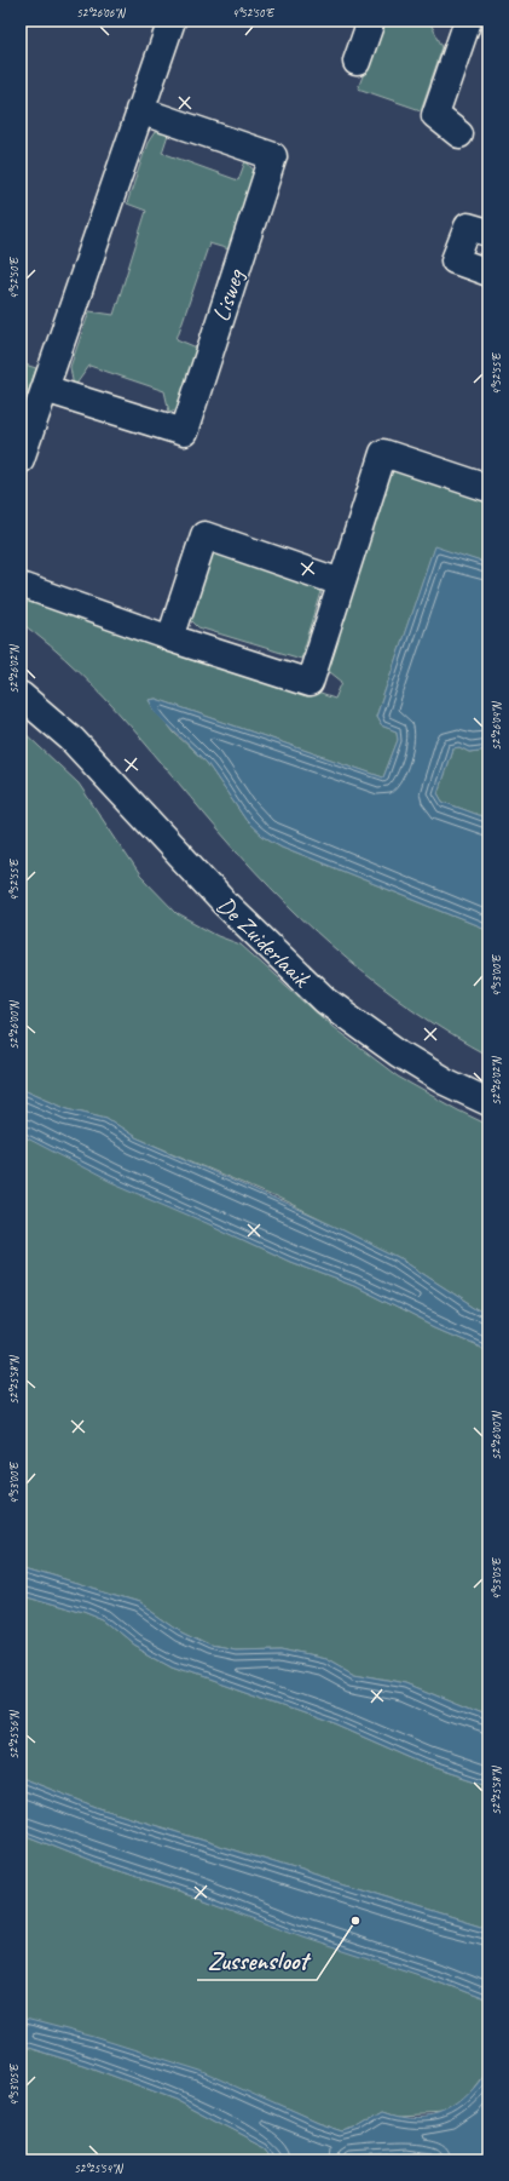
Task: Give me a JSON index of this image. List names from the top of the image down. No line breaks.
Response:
{"streets":{"street":["Lisweg","De Zuiderlaaik"]},"places":["Zussensloot"],"coordinates":["52°26'06\"N","4°52'50\"E","4°52'55\"E","52°26'02\"N","52°26'04\"N","4°53'00\"E","52°26'00\"N","52°25'58\"N","4°53'05\"E","52°25'56\"N","52°25'54\"N"]}
